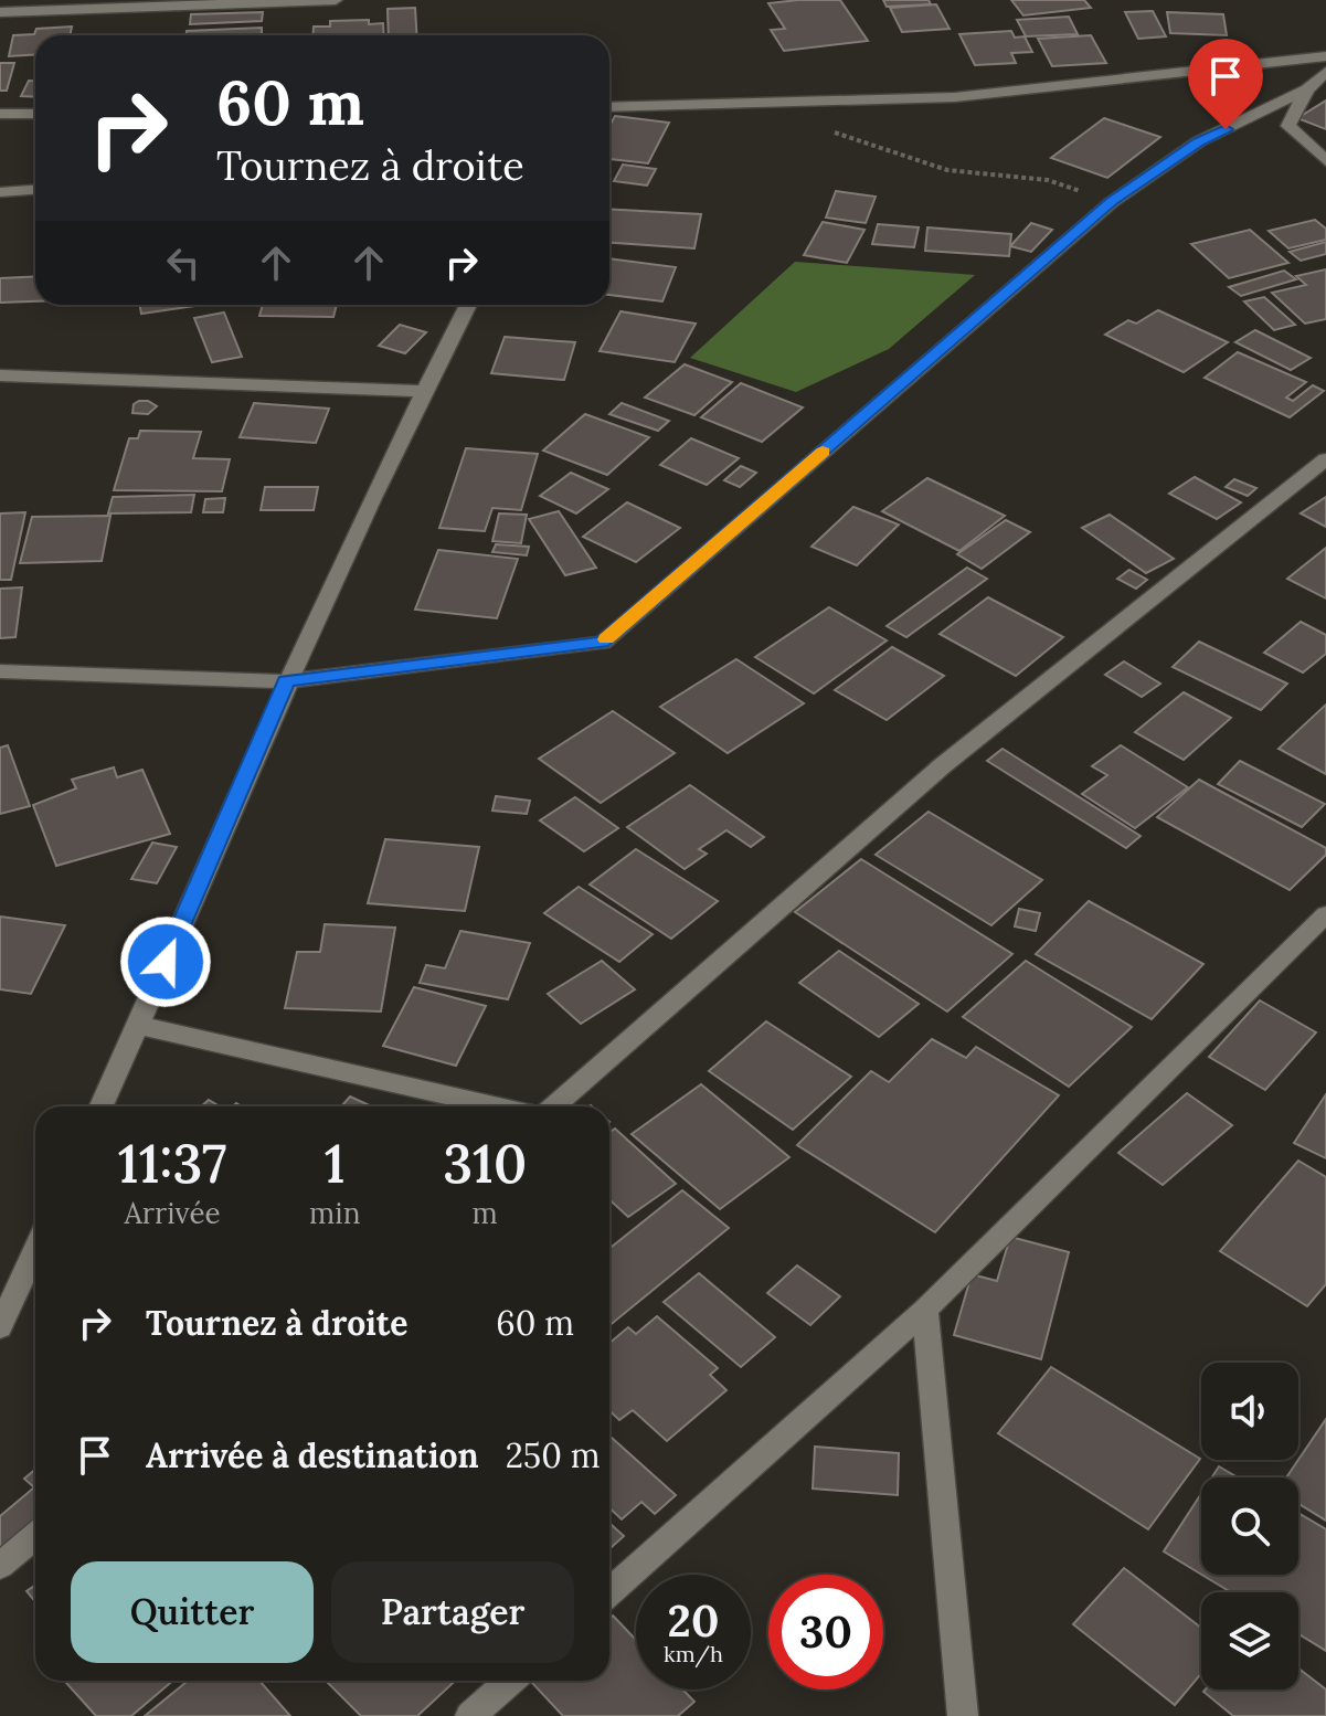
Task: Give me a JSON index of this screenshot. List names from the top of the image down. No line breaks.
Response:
{"page":{"turn":["60 m","Tournez à droite"],"eta":["11:37","Arrivée","1","min","310","m"],"list":[{"name":"Tournez à droite","value":"60 m"},{"name":"Arrivée à destination","value":"250 m"}],"buttons":["Quitter","Partager"],"speed":"20 km/h","limit":"30"}}
